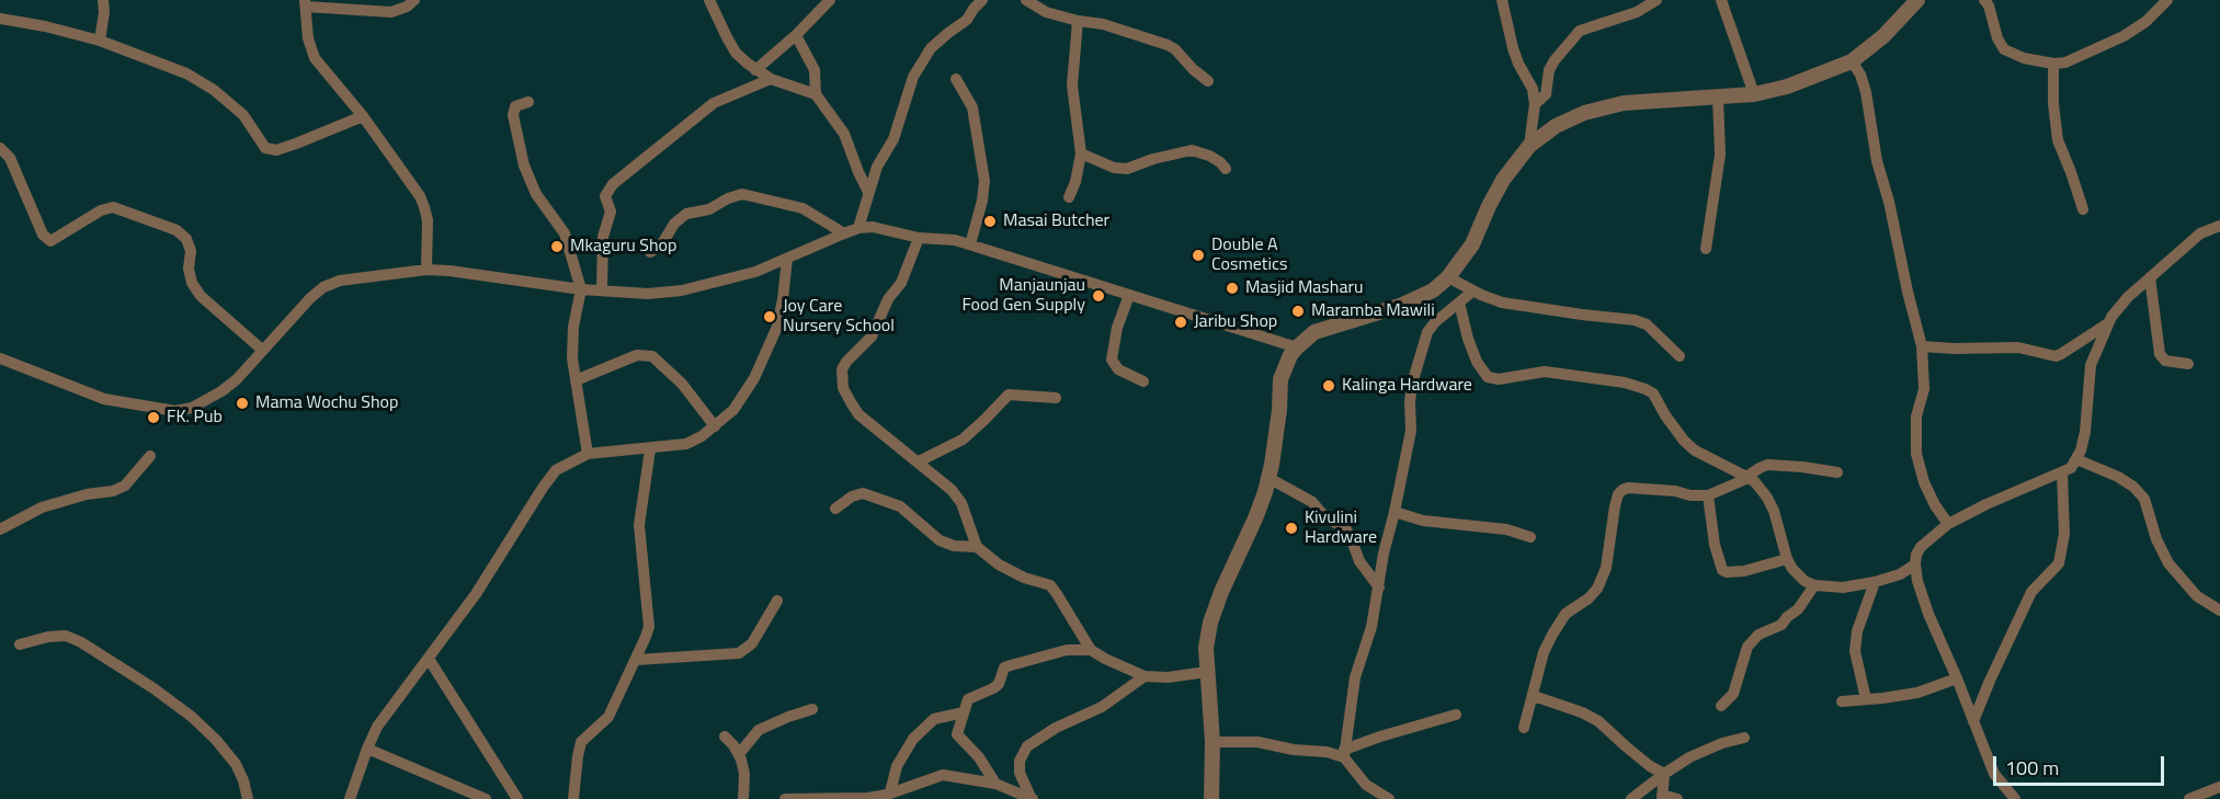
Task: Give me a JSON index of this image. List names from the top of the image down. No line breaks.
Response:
{"places":["Masai Butcher","Mkaguru Shop","Double A Cosmetics","Masjid Masharu","Manjaunjau Food Gen Supply","Maramba Mawili","Joy Care Nursery School","Jaribu Shop","Kalinga Hardware","Mama Wochu Shop","FK. Pub","Kivulini Hardware"],"scale_bar":"100 m"}
